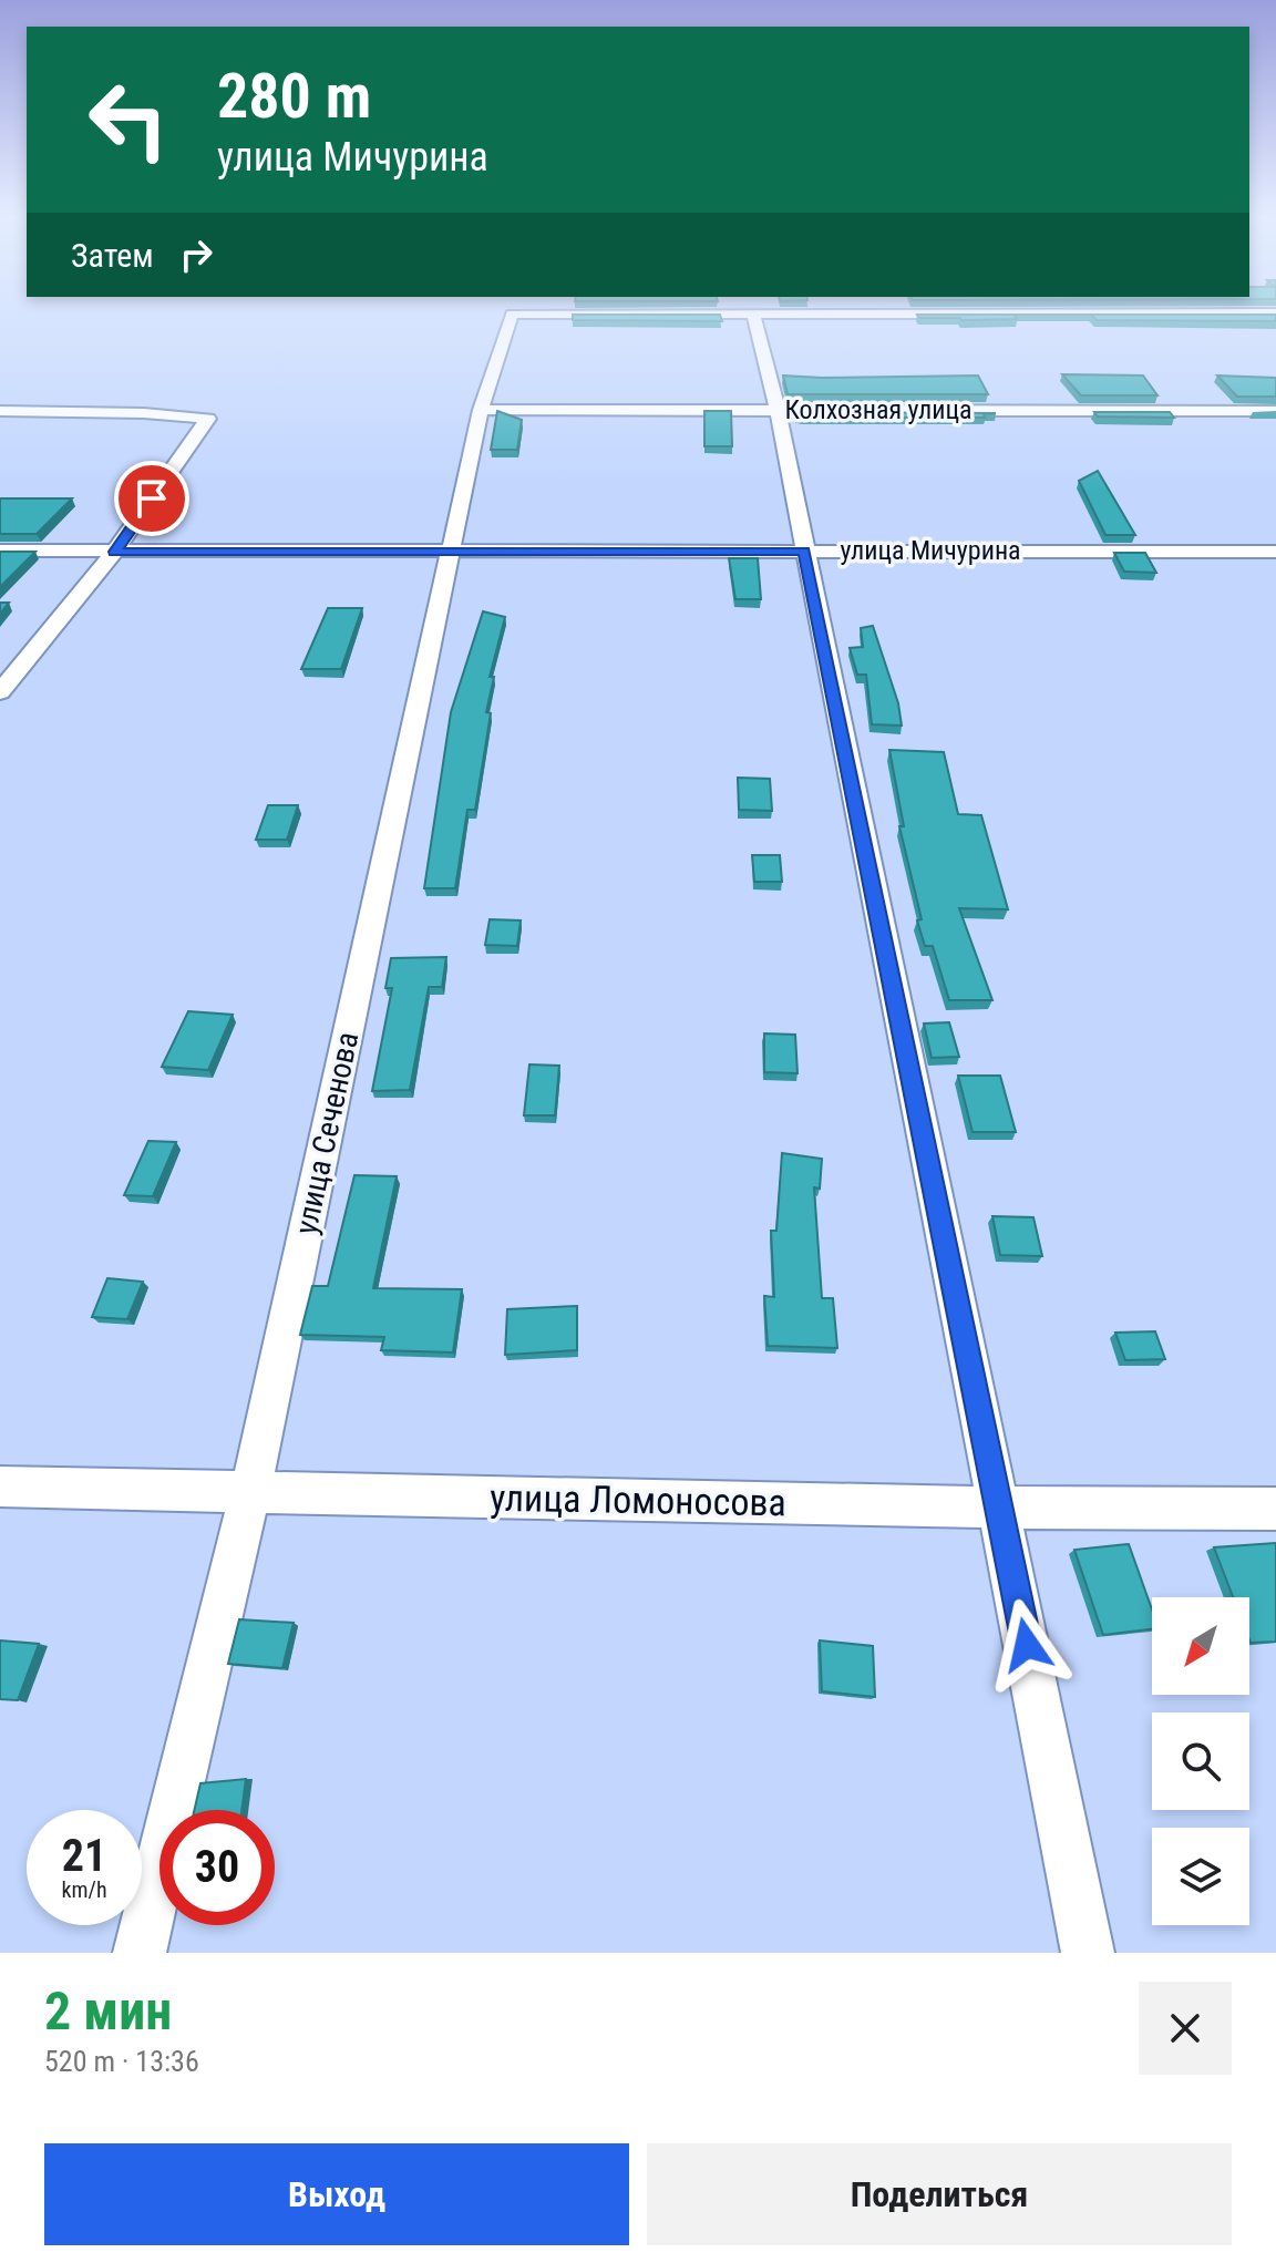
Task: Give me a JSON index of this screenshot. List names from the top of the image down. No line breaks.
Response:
{"streets":{"street":["Колхозная улица","улица Мичурина","улица Сеченова","улица Ломоносова"]},"crossings":[["Колхозная улица","улица Сеченова"],["улица Мичурина","улица Сеченова"],["улица Сеченова","улица Ломоносова"]],"north":"bottom left","page":{"turn":["280 m","улица Мичурина"],"then":"Затем","speed":"21 km/h","limit":"30","heading":["2 мин","520 m · 13:36"],"buttons":["Выход","Поделиться"]}}
